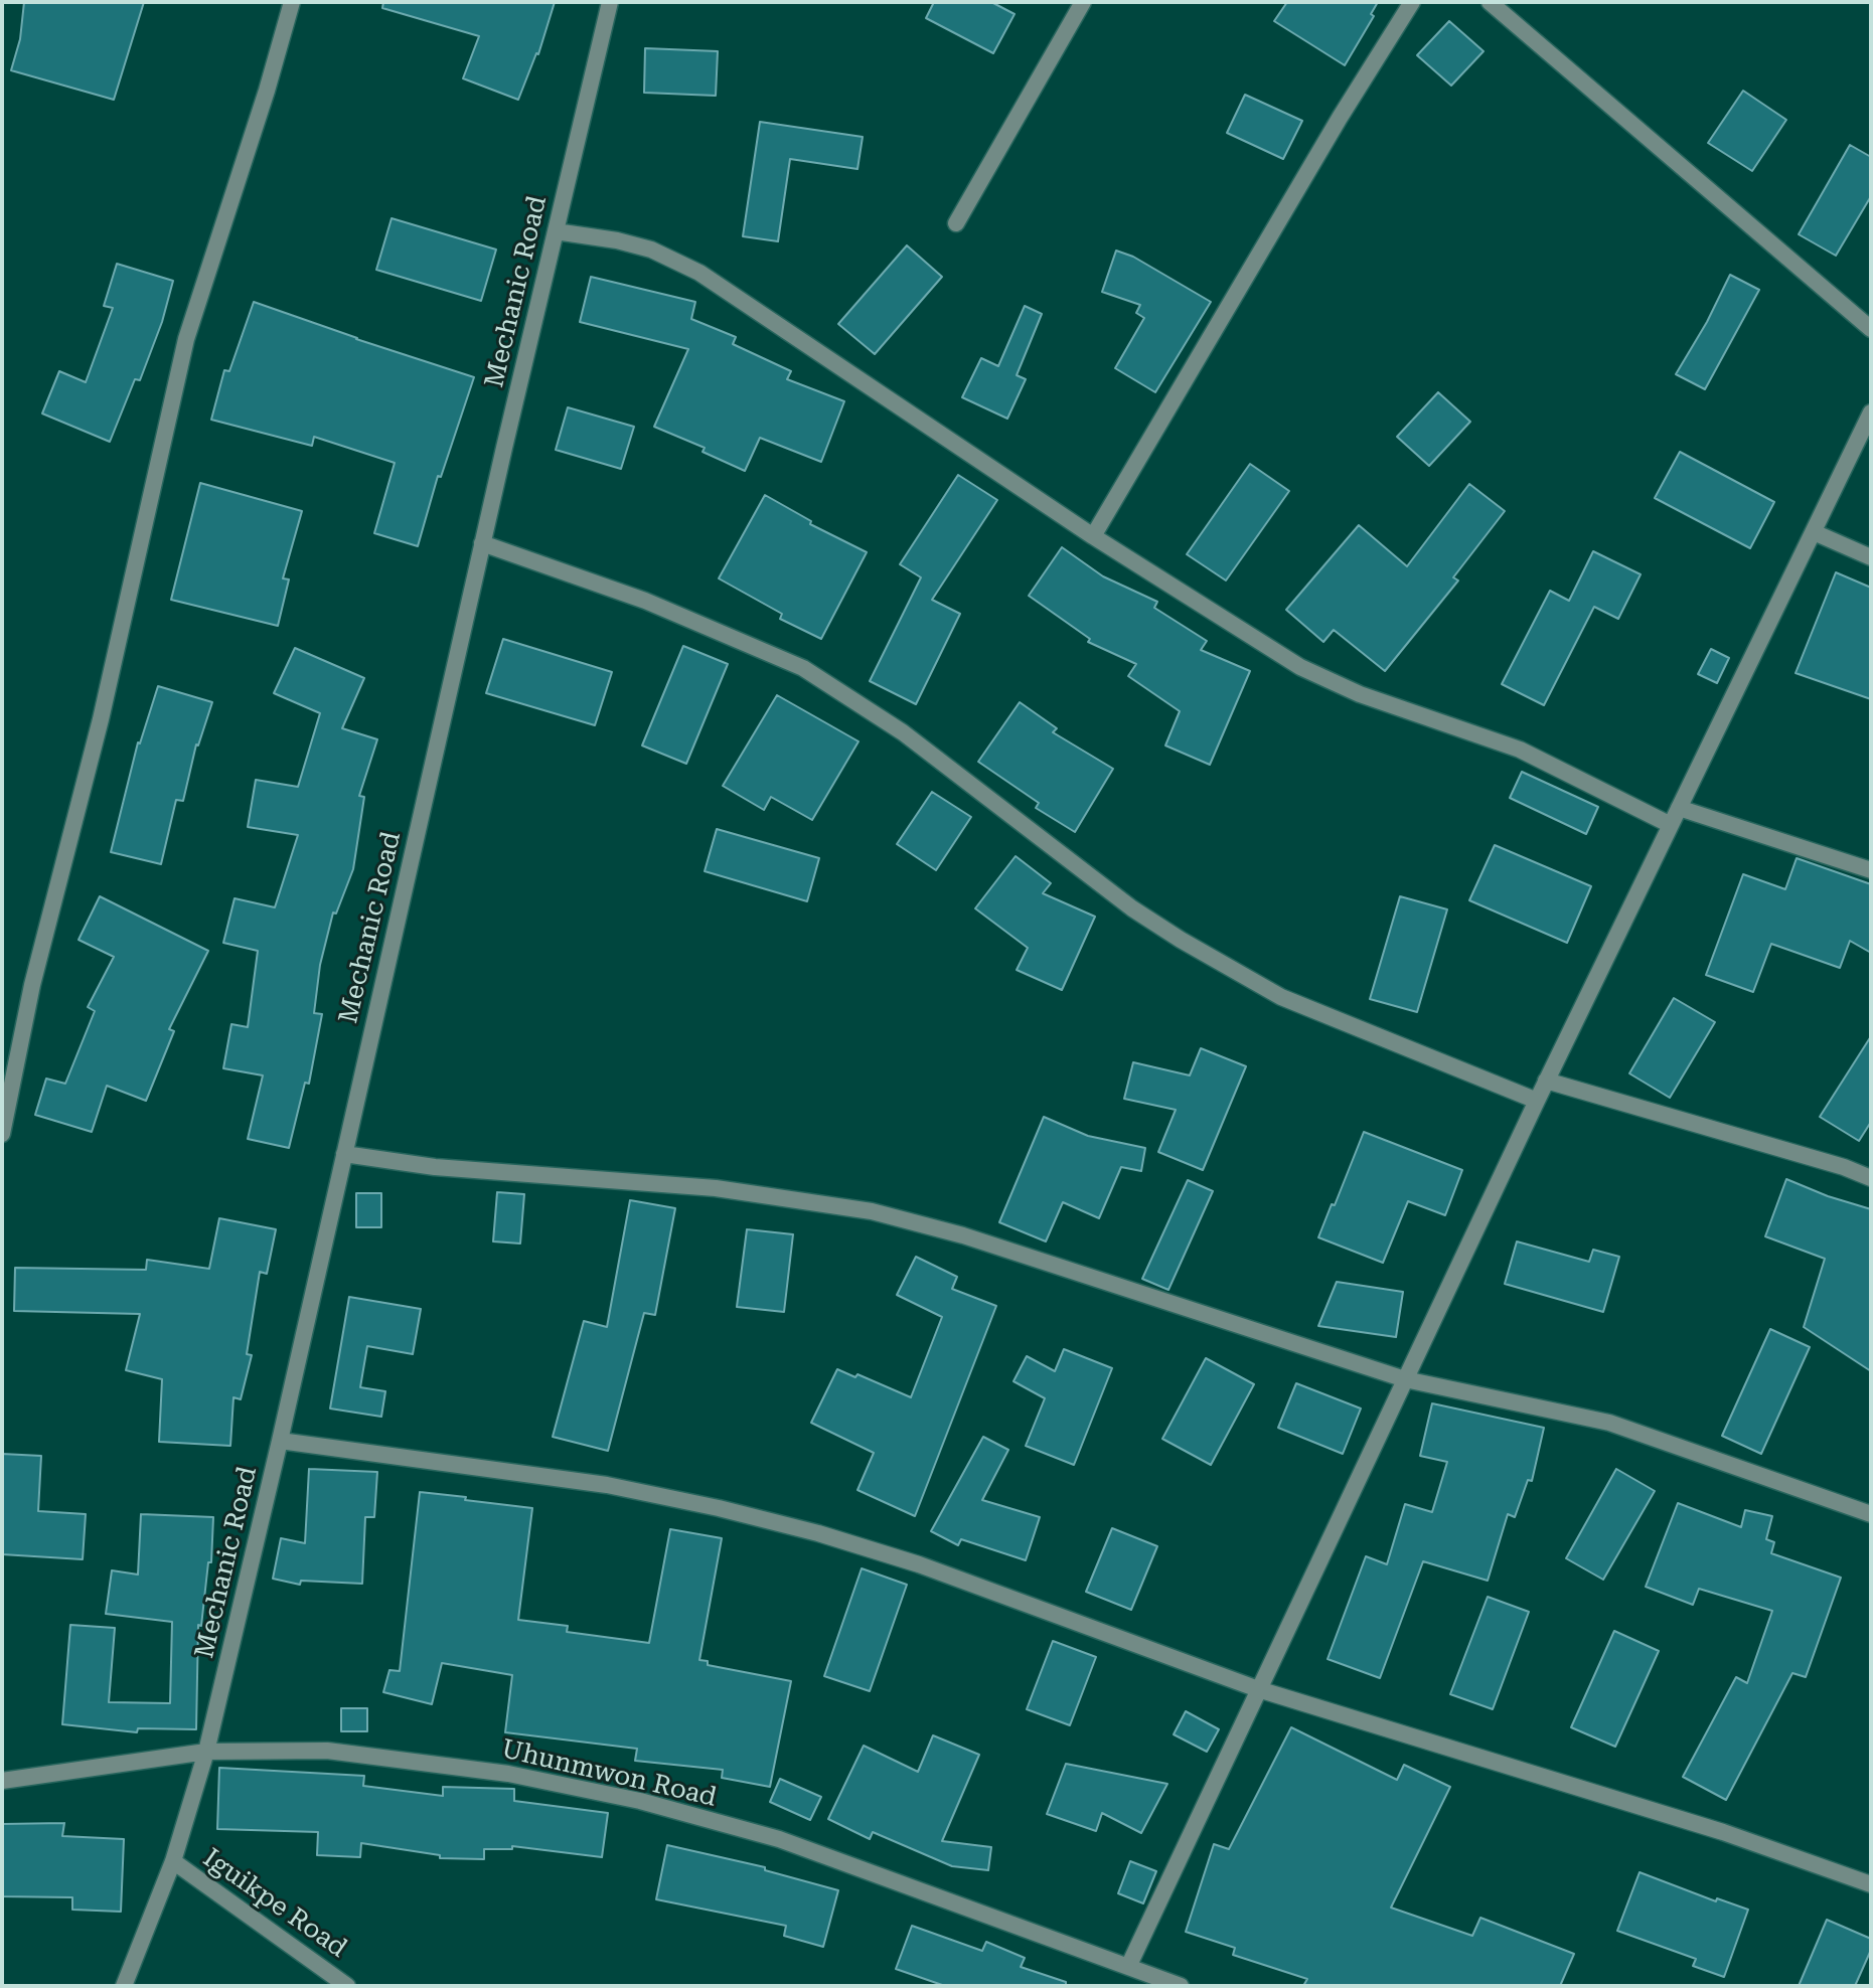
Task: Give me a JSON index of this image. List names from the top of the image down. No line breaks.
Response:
{"streets":{"street":["Mechanic Road","Uhunmwon Road","Iguikpe Road"]},"crossings":[["Mechanic Road","Uhunmwon Road"],["Mechanic Road","Iguikpe Road"]]}
